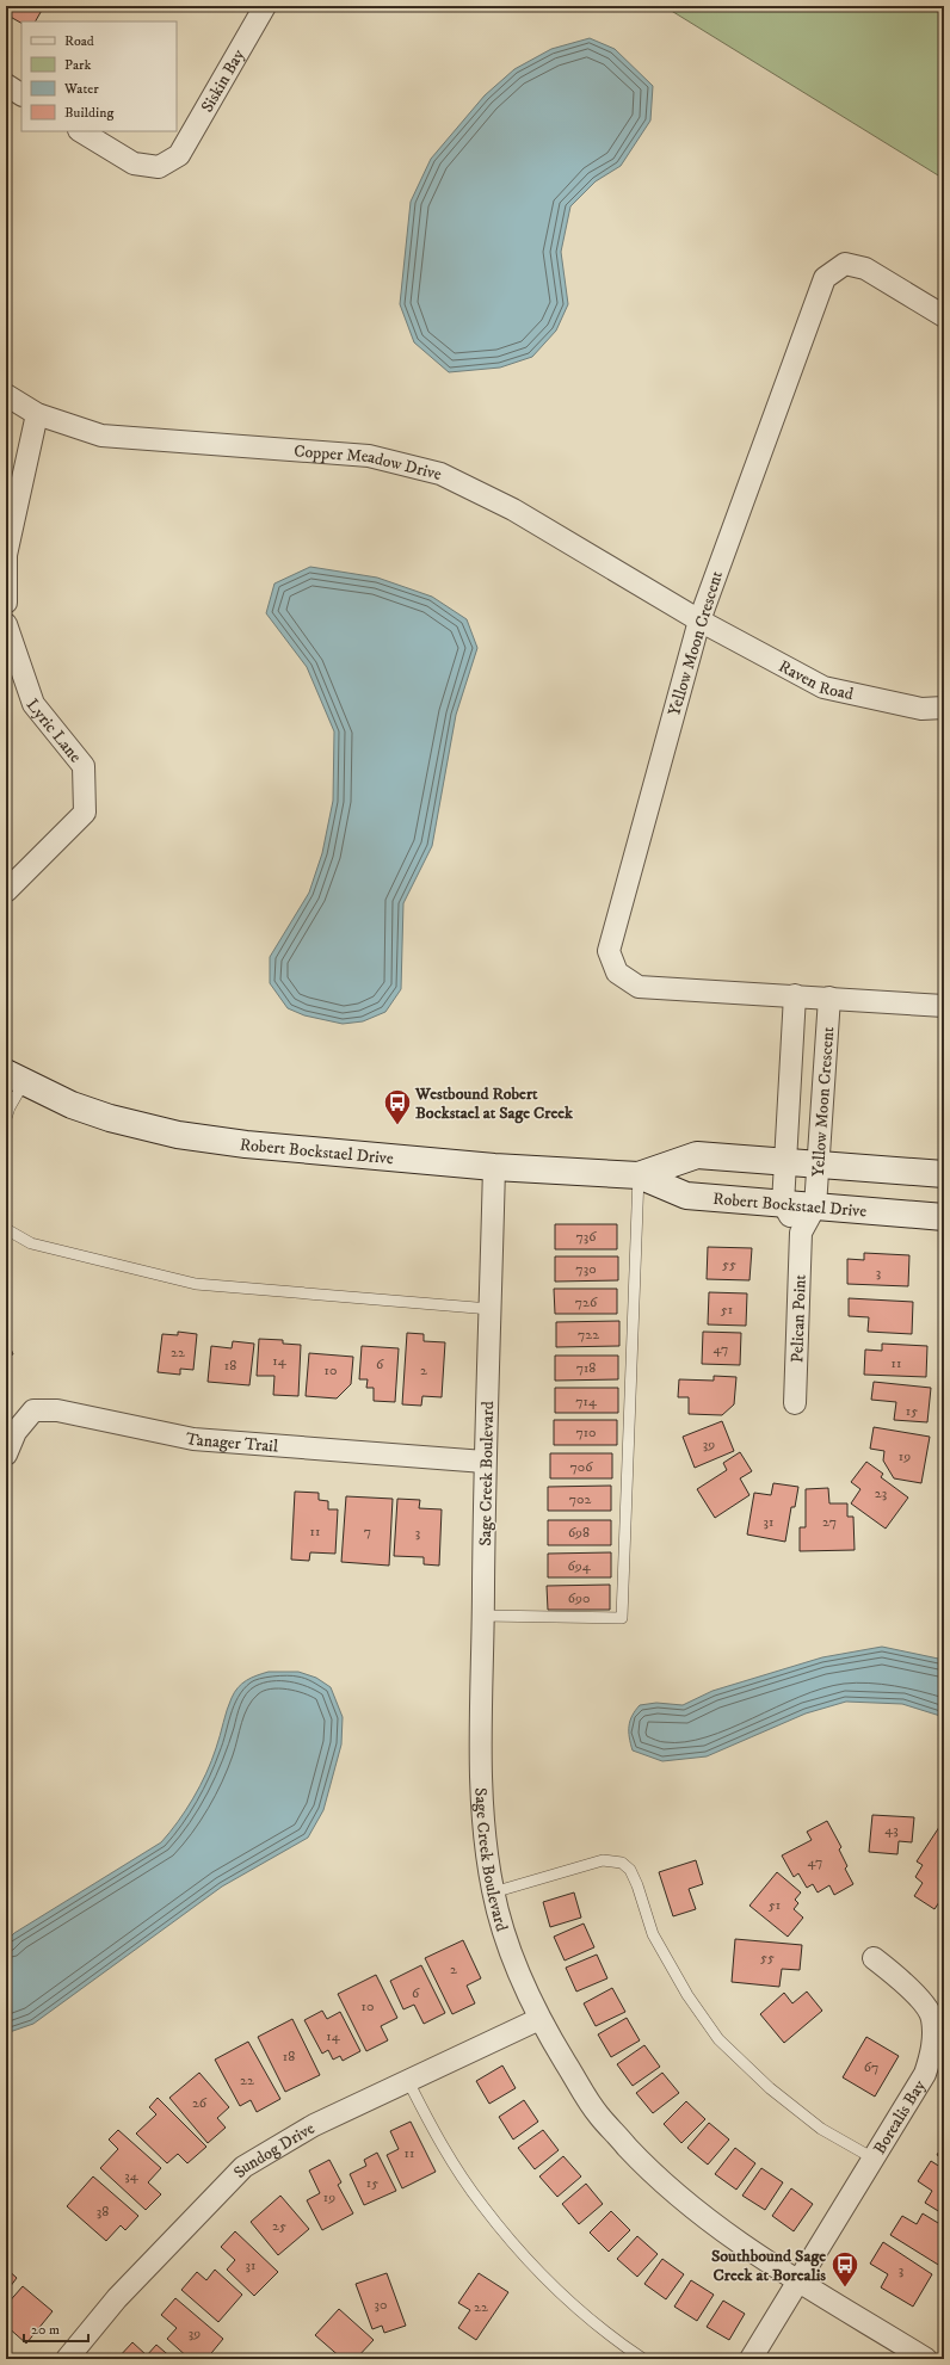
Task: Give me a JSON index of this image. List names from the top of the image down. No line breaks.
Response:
{"streets":{"street":["Siskin Bay","Copper Meadow Drive","Yellow Moon Crescent","Raven Road","Lyric Lane","Robert Bockstael Drive","Pelican Point","Tanager Trail","Sage Creek Boulevard","Borealis Bay","Sundog Drive"]},"crossings":[["Copper Meadow Drive","Yellow Moon Crescent"],["Copper Meadow Drive","Raven Road"],["Yellow Moon Crescent","Raven Road"],["Yellow Moon Crescent","Robert Bockstael Drive"],["Yellow Moon Crescent","Pelican Point"],["Robert Bockstael Drive","Pelican Point"],["Robert Bockstael Drive","Sage Creek Boulevard"],["Tanager Trail","Sage Creek Boulevard"],["Sage Creek Boulevard","Borealis Bay"],["Sage Creek Boulevard","Sundog Drive"]],"places":{"bus stop":["Westbound Robert Bockstael at Sage Creek","Southbound Sage Creek at Borealis"]},"house_numbers":["736","55","730","3","726","51","722","47","22","14","11","6","18","718","10","2","714","15","710","39","19","706","23","702","31","27","11","7","3","698","694","690","43","47","51","55","2","6","10","14","18","67","22","26","11","34","15","19","38","25","31","3","30","22","39"],"legend":["Road","Park","Water","Building"],"scale_bar":"20 m"}
